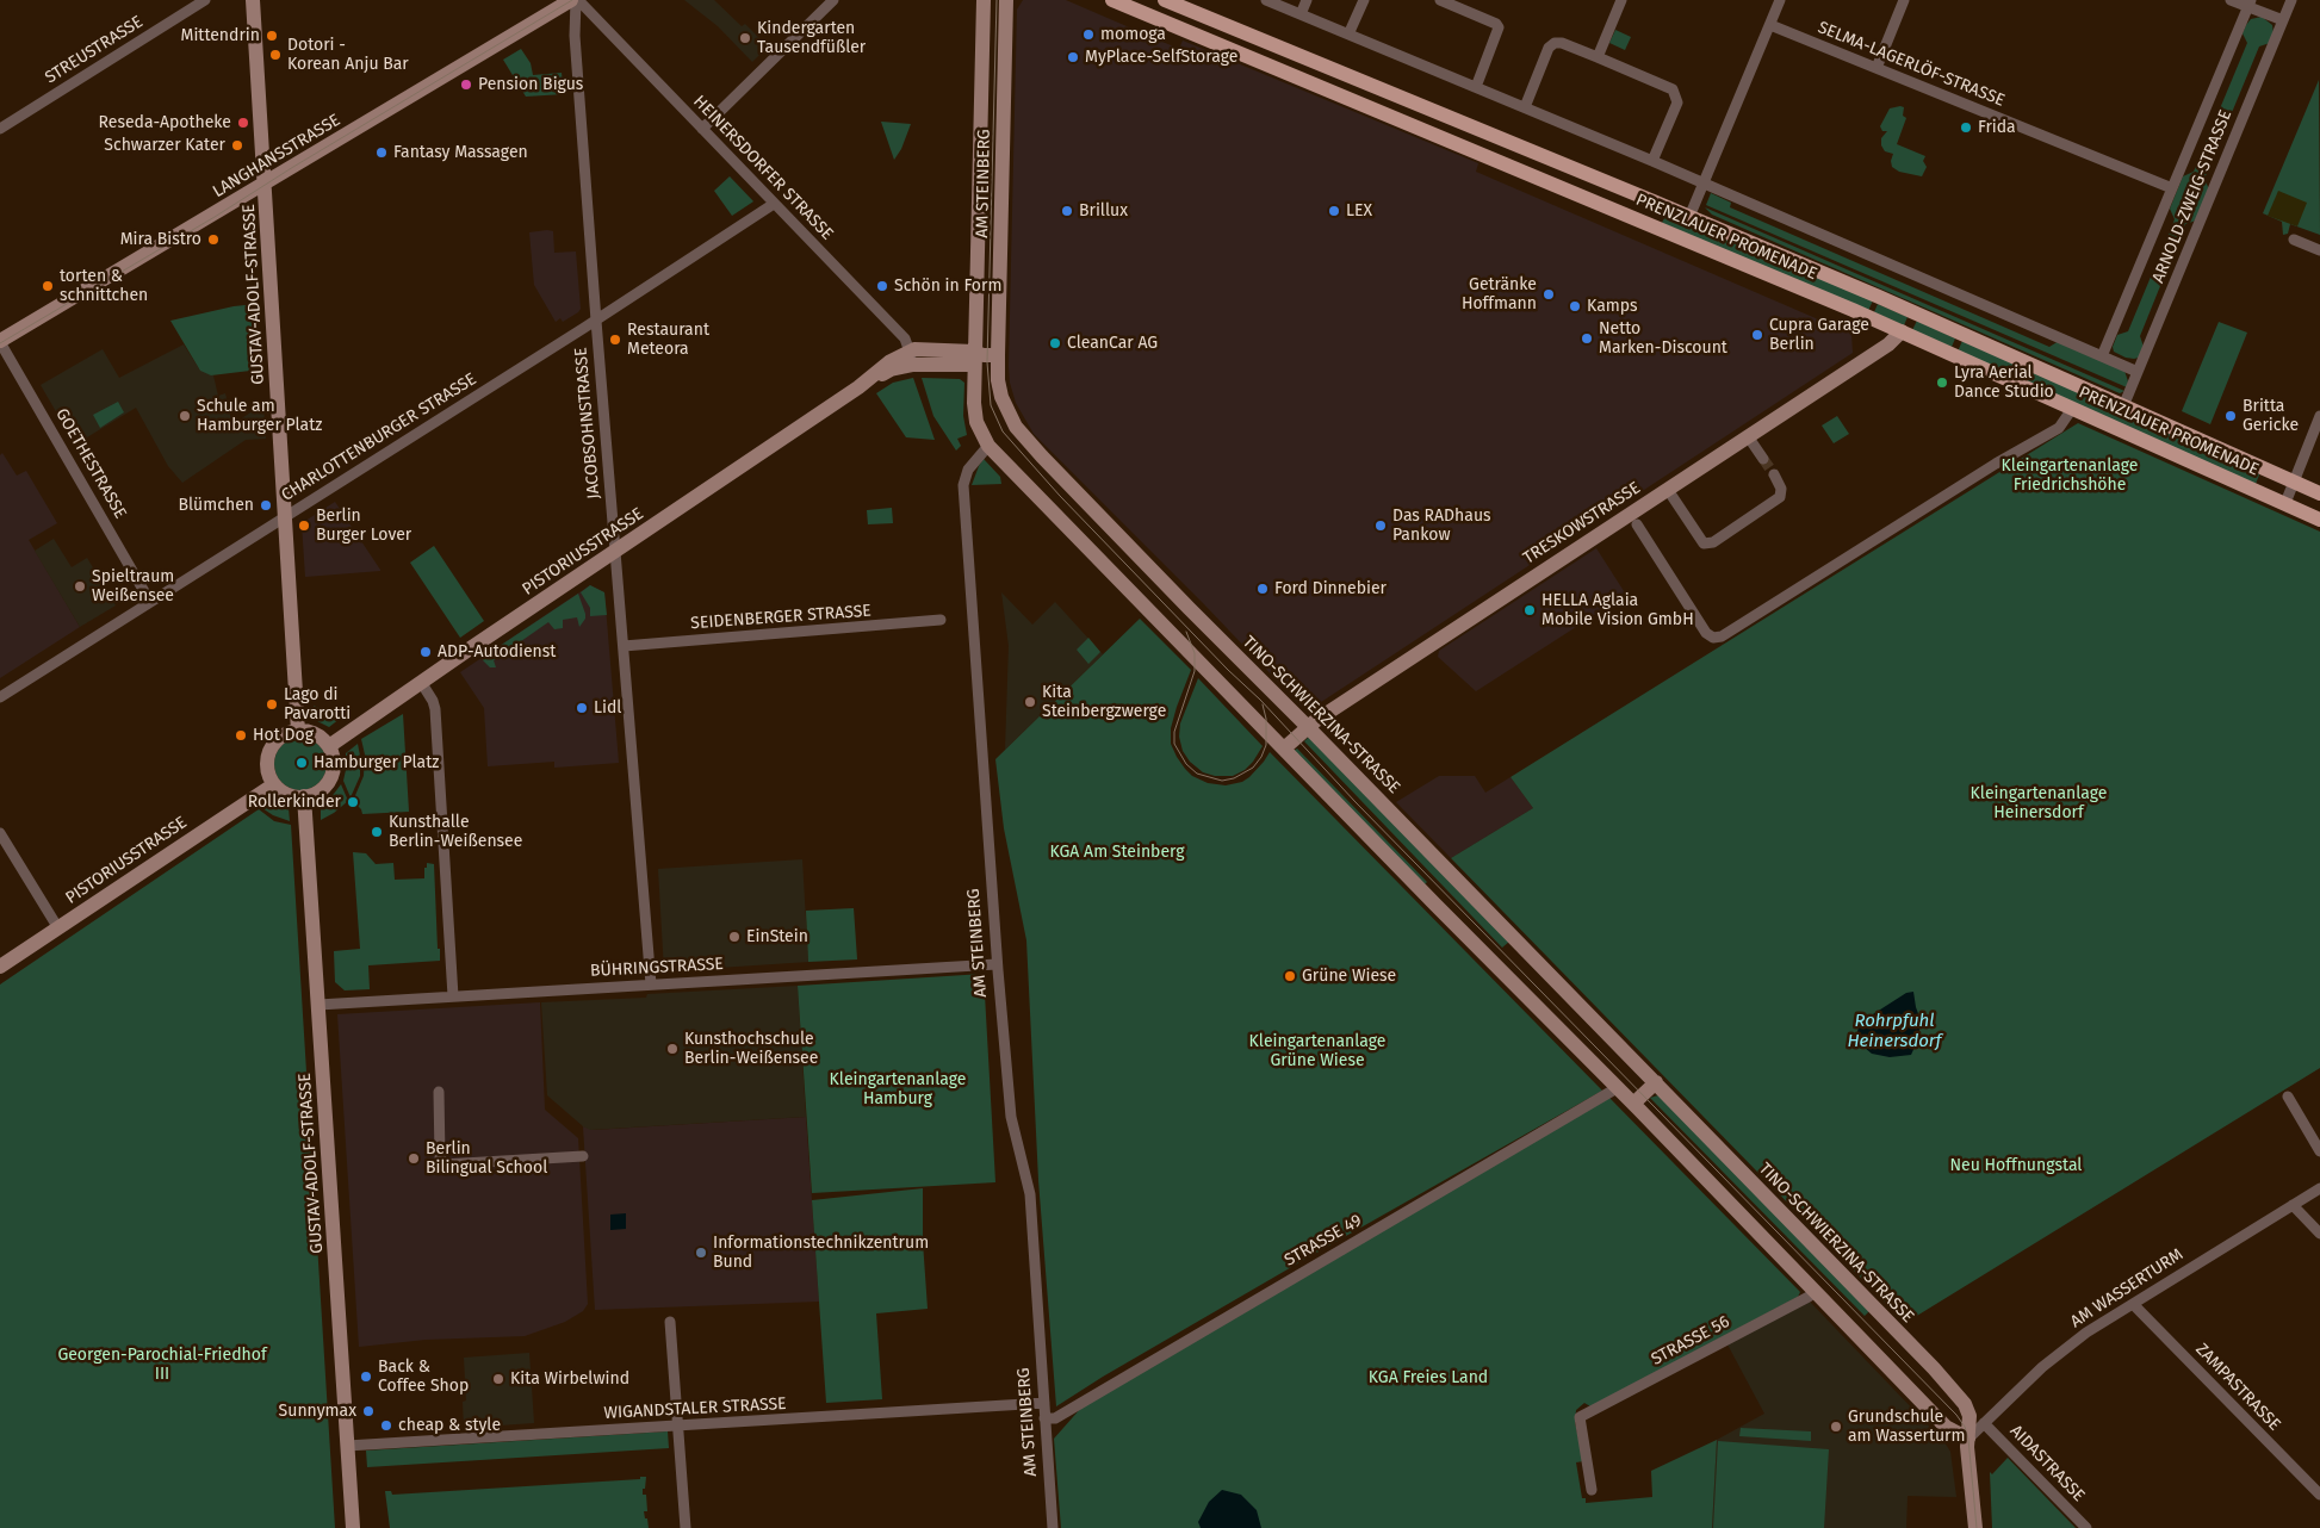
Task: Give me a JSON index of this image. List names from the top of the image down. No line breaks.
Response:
{"streets":{"main road":["PRENZLAUER PROMENADE"],"street":["STREUSTRASSE","SELMA-LAGERLÖF-STRASSE","LANGHANSSTRASSE","HEINERSDORFER STRASSE","AM STEINBERG","ARNOLD-ZWEIG-STRASSE","GUSTAV-ADOLF-STRASSE","JACOBSOHNSTRASSE","CHARLOTTENBURGER STRASSE","GOETHESTRASSE","TRESKOWSTRASSE","PISTORIUSSTRASSE","SEIDENBERGER STRASSE","TINO-SCHWIERZINA-STRASSE","BÜHRINGSTRASSE","STRASSE 49","AM WASSERTURM","STRASSE 56","ZAMPASTRASSE","WIGANDSTALER STRASSE","AIDASTRASSE"]},"crossings":[["SELMA-LAGERLÖF-STRASSE","ARNOLD-ZWEIG-STRASSE"],["LANGHANSSTRASSE","HEINERSDORFER STRASSE"],["LANGHANSSTRASSE","GUSTAV-ADOLF-STRASSE"],["LANGHANSSTRASSE","JACOBSOHNSTRASSE"],["LANGHANSSTRASSE","GOETHESTRASSE"],["HEINERSDORFER STRASSE","JACOBSOHNSTRASSE"],["HEINERSDORFER STRASSE","CHARLOTTENBURGER STRASSE"],["HEINERSDORFER STRASSE","PISTORIUSSTRASSE"],["AM STEINBERG","PISTORIUSSTRASSE"],["AM STEINBERG","TINO-SCHWIERZINA-STRASSE"],["AM STEINBERG","BÜHRINGSTRASSE"],["AM STEINBERG","STRASSE 49"],["AM STEINBERG","WIGANDSTALER STRASSE"],["ARNOLD-ZWEIG-STRASSE","PRENZLAUER PROMENADE"],["PRENZLAUER PROMENADE","TRESKOWSTRASSE"],["GUSTAV-ADOLF-STRASSE","CHARLOTTENBURGER STRASSE"],["GUSTAV-ADOLF-STRASSE","PISTORIUSSTRASSE"],["GUSTAV-ADOLF-STRASSE","BÜHRINGSTRASSE"],["GUSTAV-ADOLF-STRASSE","WIGANDSTALER STRASSE"],["JACOBSOHNSTRASSE","CHARLOTTENBURGER STRASSE"],["JACOBSOHNSTRASSE","PISTORIUSSTRASSE"],["JACOBSOHNSTRASSE","SEIDENBERGER STRASSE"],["JACOBSOHNSTRASSE","BÜHRINGSTRASSE"],["CHARLOTTENBURGER STRASSE","GOETHESTRASSE"],["TRESKOWSTRASSE","TINO-SCHWIERZINA-STRASSE"],["PISTORIUSSTRASSE","TINO-SCHWIERZINA-STRASSE"],["TINO-SCHWIERZINA-STRASSE","AM WASSERTURM"],["AM WASSERTURM","ZAMPASTRASSE"],["AM WASSERTURM","AIDASTRASSE"]],"water":["Rohrpfuhl Heinersdorf"],"parks":["Kleingartenanlage Friedrichshöhe","Kleingartenanlage Heinersdorf","KGA Am Steinberg","Kleingartenanlage Grüne Wiese","Kleingartenanlage Hamburg","Neu Hoffnungstal","Georgen-Parochial-Friedhof III","KGA Freies Land"],"places":["momoga","Mittendrin","Kindergarten Tausendfüßler","Dotori - Korean Anju Bar","MyPlace-SelfStorage","Pension Bigus","Reseda-Apotheke","Frida","Schwarzer Kater","Fantasy Massagen","Brillux","LEX","Mira Bistro","torten & schnittchen","Schön in Form","Getränke Hoffmann","Kamps","Cupra Garage Berlin","Netto Marken-Discount","Restaurant Meteora","CleanCar AG","Lyra Aerial Dance Studio","Schule am Hamburger Platz","Britta Gericke","Blümchen","Berlin Burger Lover","Das RADhaus Pankow","Spieltraum Weißensee","Ford Dinnebier","HELLA Aglaia Mobile Vision GmbH","ADP-Autodienst","Kita Steinbergzwerge","Lago di Pavarotti","Lidl","Hot Dog","Hamburger Platz","Rollerkinder","Kunsthalle Berlin-Weißensee","EinStein","Grüne Wiese","Kunsthochschule Berlin-Weißensee","Berlin Bilingual School","Informationstechnikzentrum Bund","Back & Coffee Shop","Kita Wirbelwind","Sunnymax","cheap & style","Grundschule am Wasserturm"]}
